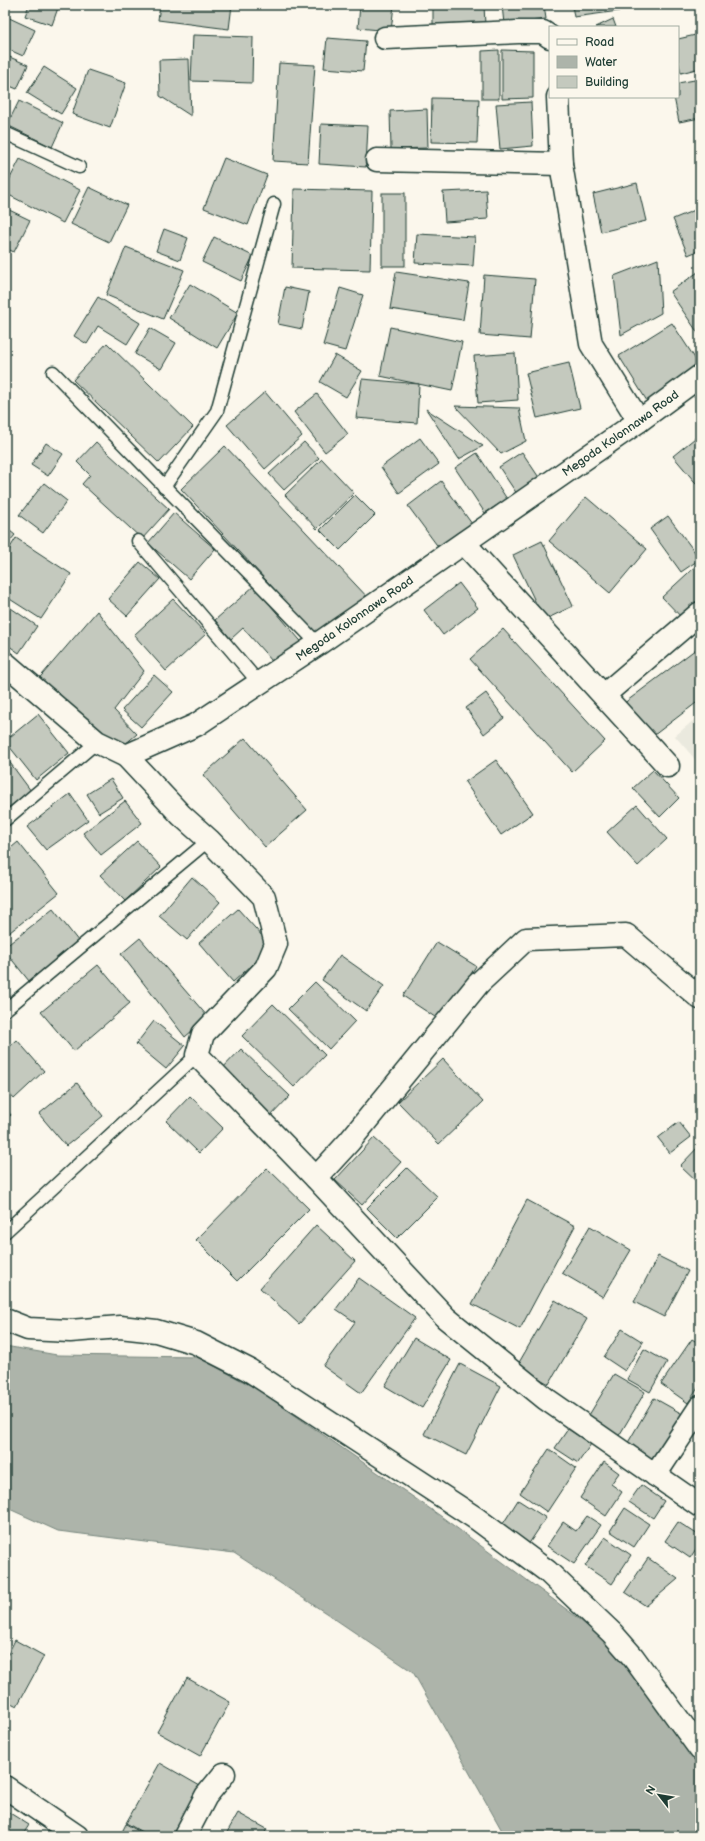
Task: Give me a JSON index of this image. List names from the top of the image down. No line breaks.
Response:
{"streets":{"street":["Megoda Kolonnawa Road"]},"legend":["Road","Water","Building"],"north":"top left"}
